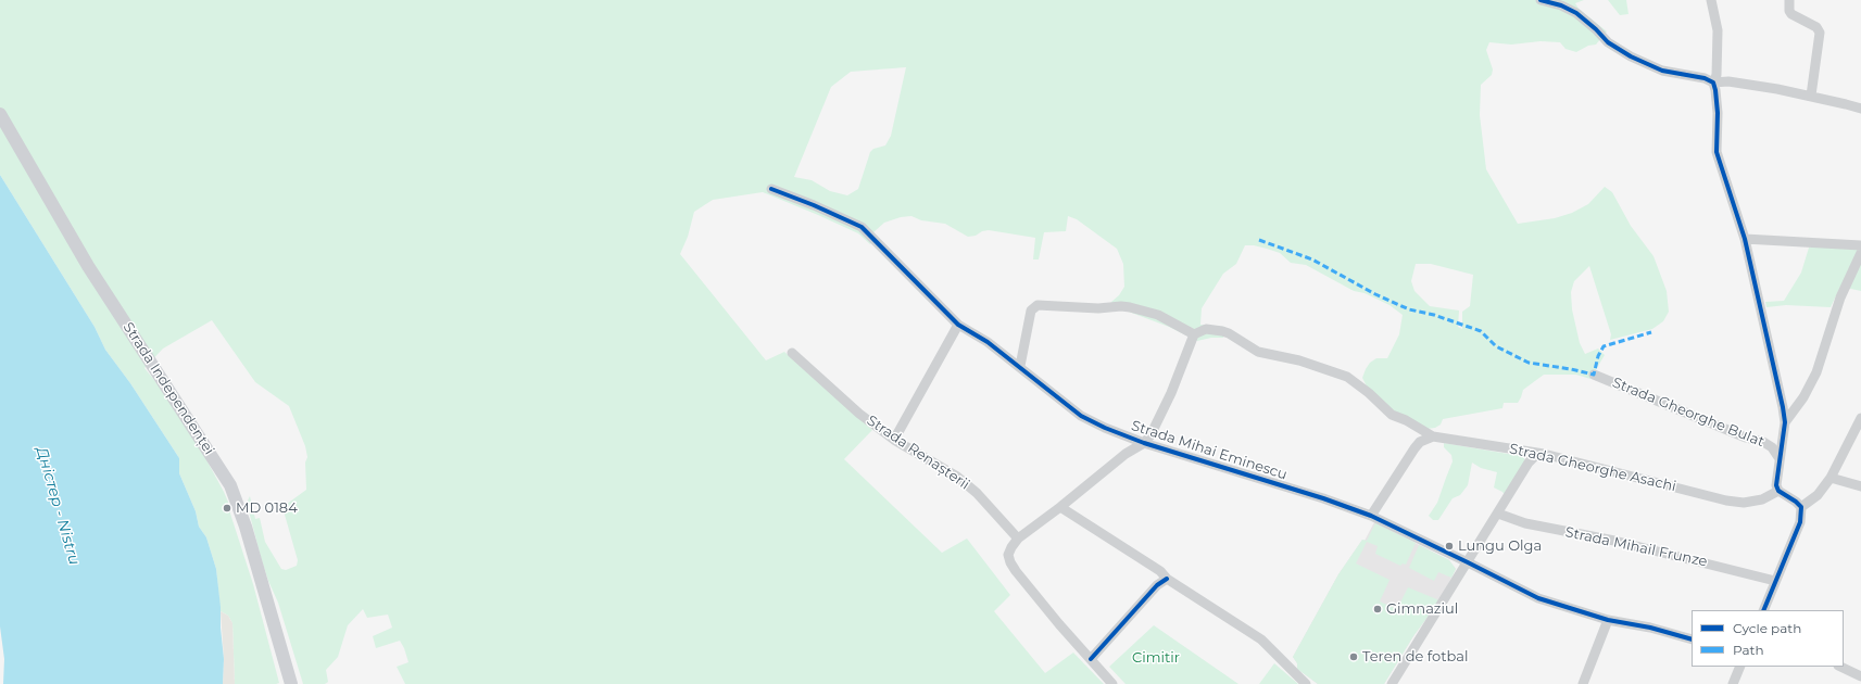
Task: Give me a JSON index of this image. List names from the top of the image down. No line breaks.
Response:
{"streets":{"main road":["Strada Independenței"],"street":["Strada Gheorghe Bulat","Strada Mihai Eminescu","Strada Renașterii","Strada Gheorghe Asachi","Strada Mihail Frunze"]},"water":["Дністер - Nistru"],"parks":["Cimitir"],"places":["MD 0184","Lungu Olga","Gimnaziul","Teren de fotbal"],"legend":["Cycle path","Path"]}
